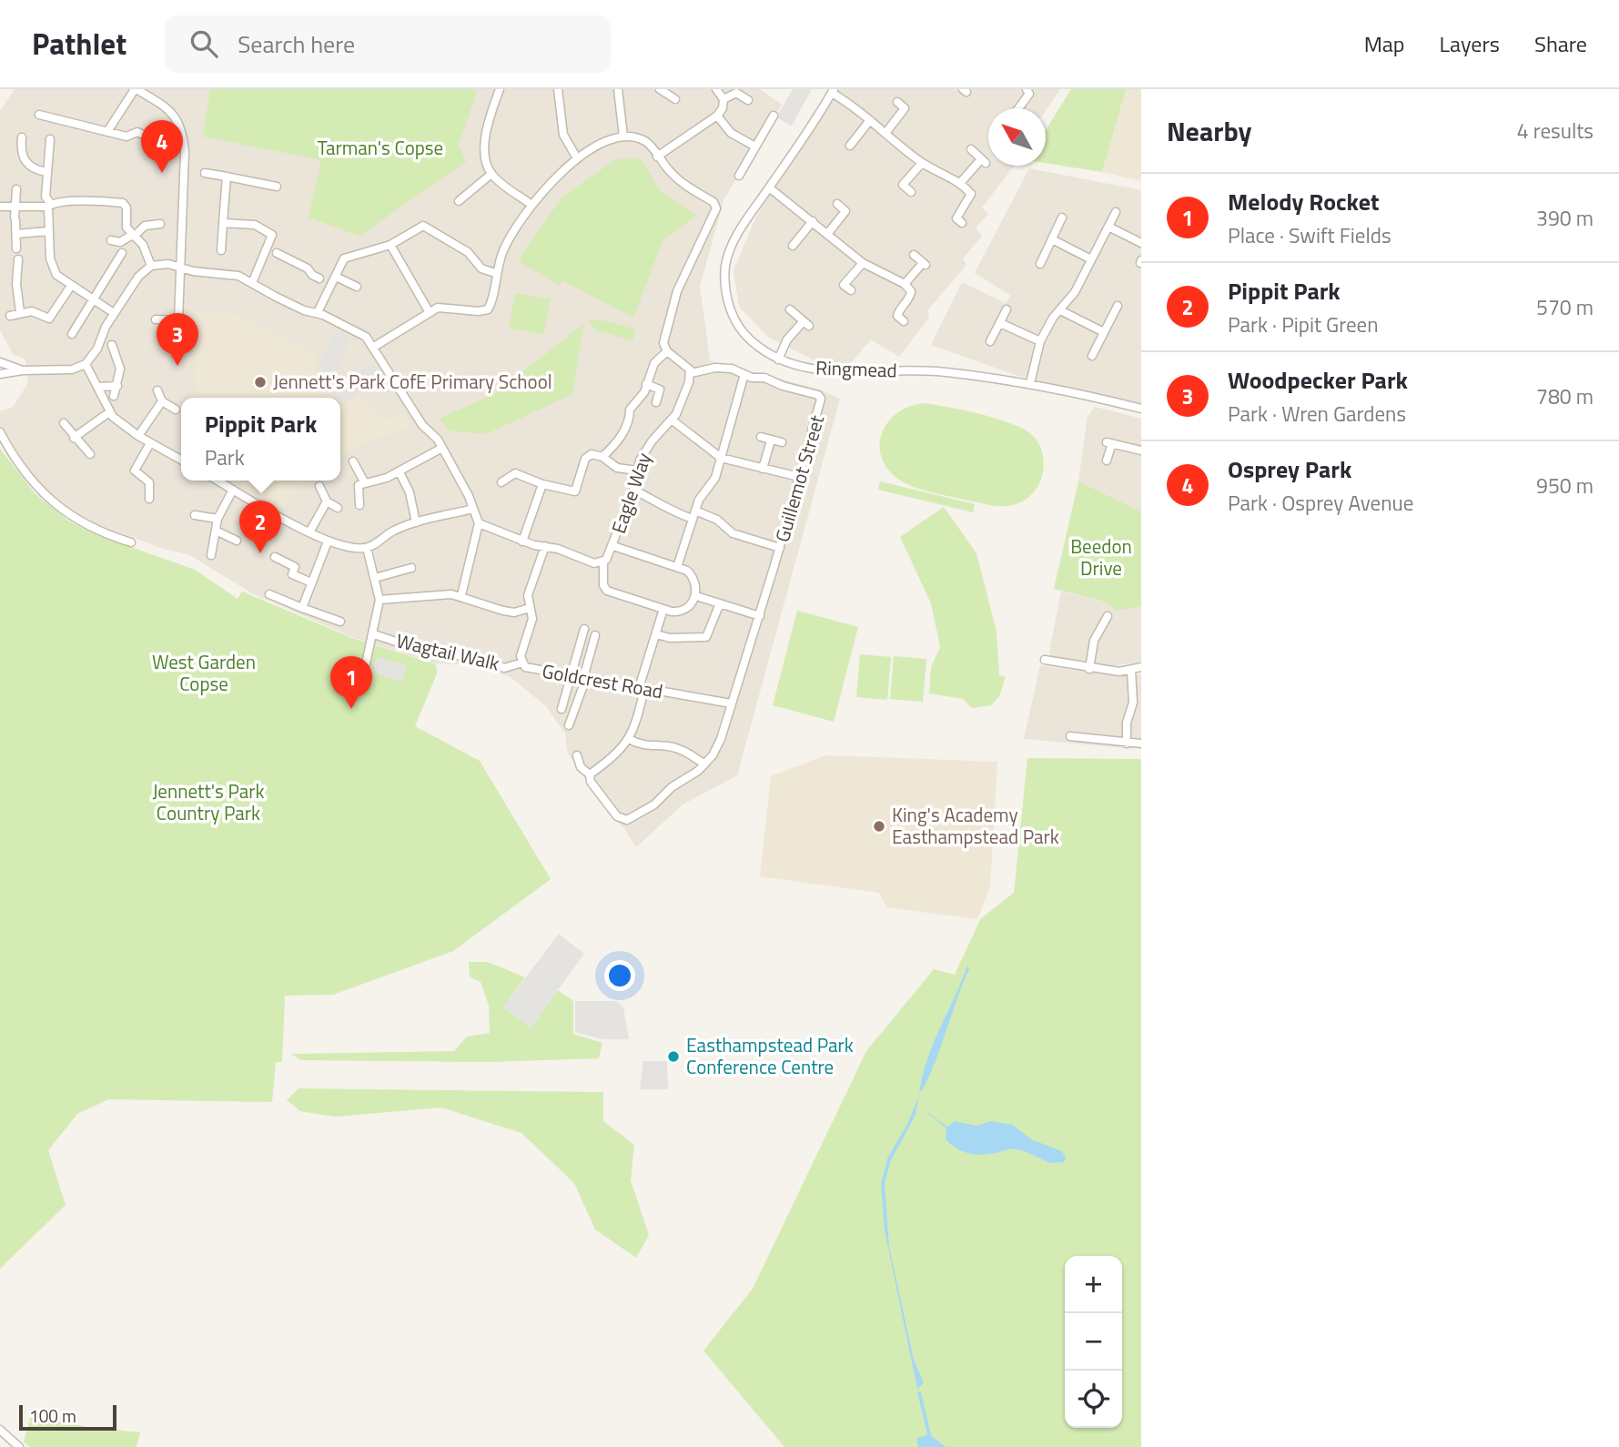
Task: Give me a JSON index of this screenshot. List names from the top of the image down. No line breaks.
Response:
{"streets":{"street":["Ringmead","Guillemot Street","Eagle Way","Wagtail Walk","Goldcrest Road"]},"crossings":[["Guillemot Street","Eagle Way"],["Guillemot Street","Goldcrest Road"],["Wagtail Walk","Goldcrest Road"]],"parks":["Tarman's Copse","Beedon Drive","West Garden Copse","Jennett's Park Country Park"],"places":["Jennett's Park CofE Primary School","King's Academy Easthampstead Park","Easthampstead Park Conference Centre"],"scale_bar":"100 m","north":"top left","page":{"header":"Pathlet","search":"Search here","nav":["Map","Layers","Share"],"heading":["Nearby","4 results"],"pins":["4","3","2","1"],"list":[{"mark":"1","name":"Melody Rocket","note":"Place · Swift Fields","value":"390 m"},{"mark":"2","name":"Pippit Park","note":"Park · Pipit Green","value":"570 m"},{"mark":"3","name":"Woodpecker Park","note":"Park · Wren Gardens","value":"780 m"},{"mark":"4","name":"Osprey Park","note":"Park · Osprey Avenue","value":"950 m"}],"popup":["Pippit Park","Park"],"map_buttons":["+","−"],"scale":"100 m"}}
